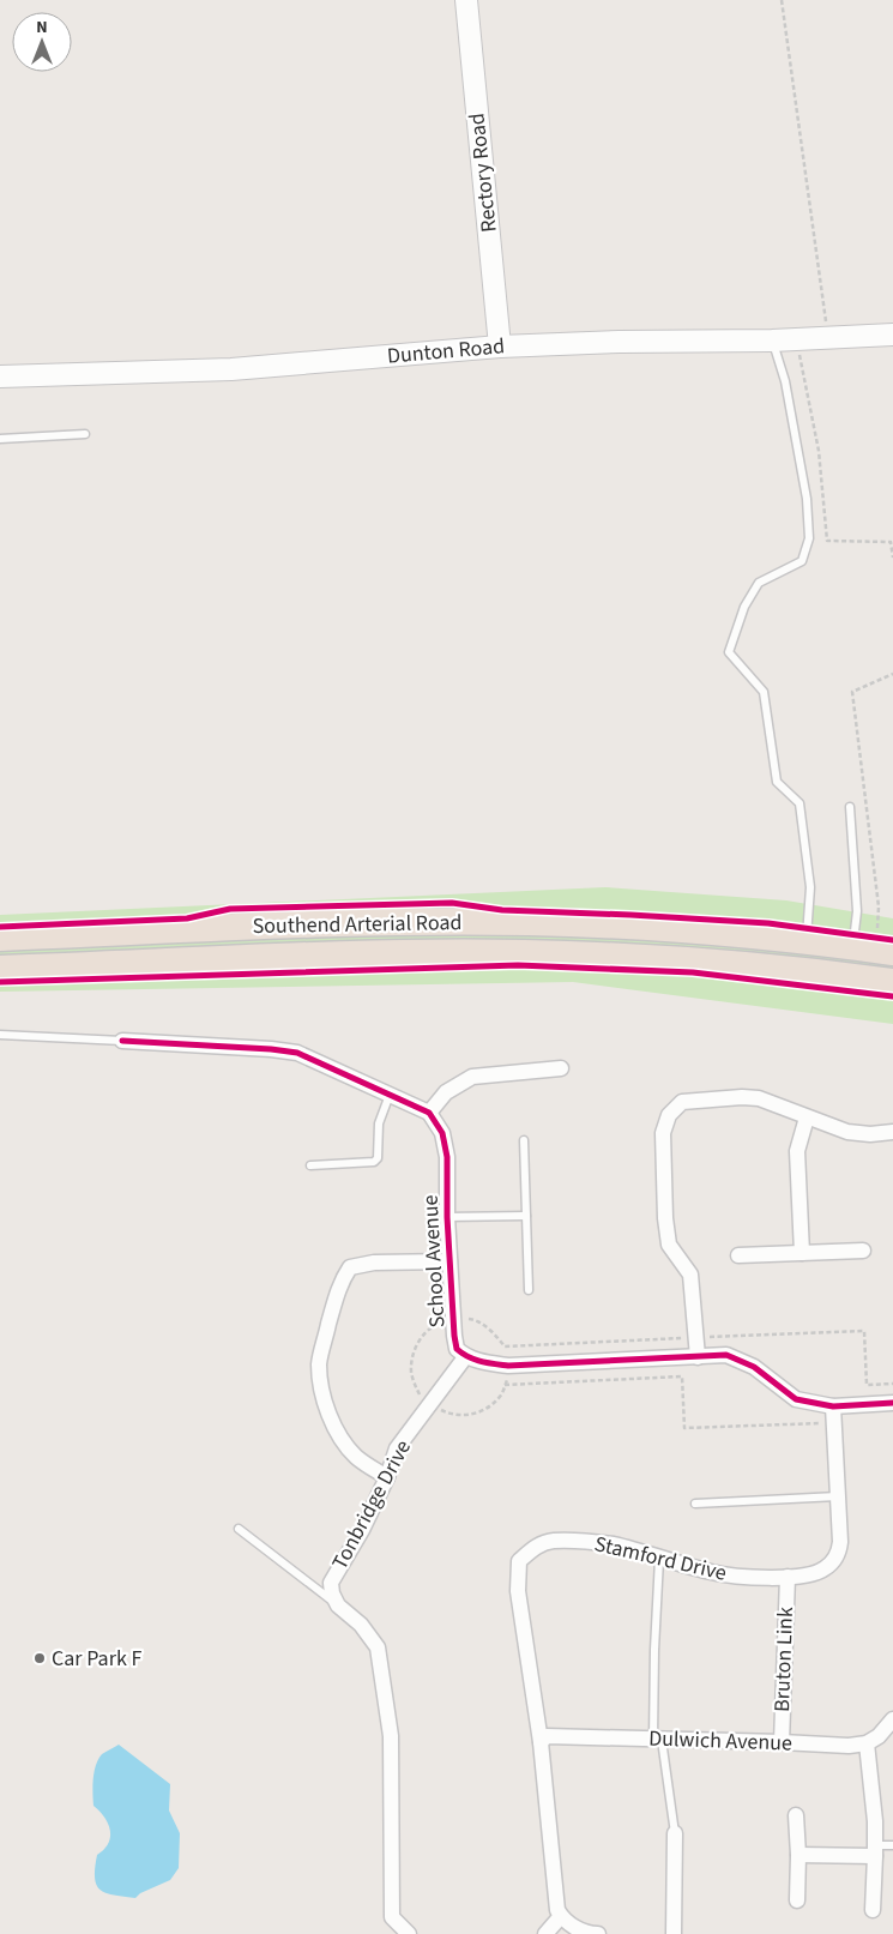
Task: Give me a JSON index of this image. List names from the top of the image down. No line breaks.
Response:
{"streets":{"highway":["Southend Arterial Road"],"street":["Rectory Road","Dunton Road","School Avenue","Tonbridge Drive","Stamford Drive","Bruton Link","Dulwich Avenue"]},"crossings":[["Rectory Road","Dunton Road"],["School Avenue","Tonbridge Drive"],["Stamford Drive","Bruton Link"],["Stamford Drive","Dulwich Avenue"],["Bruton Link","Dulwich Avenue"]],"places":["Car Park F"],"north":"top"}
